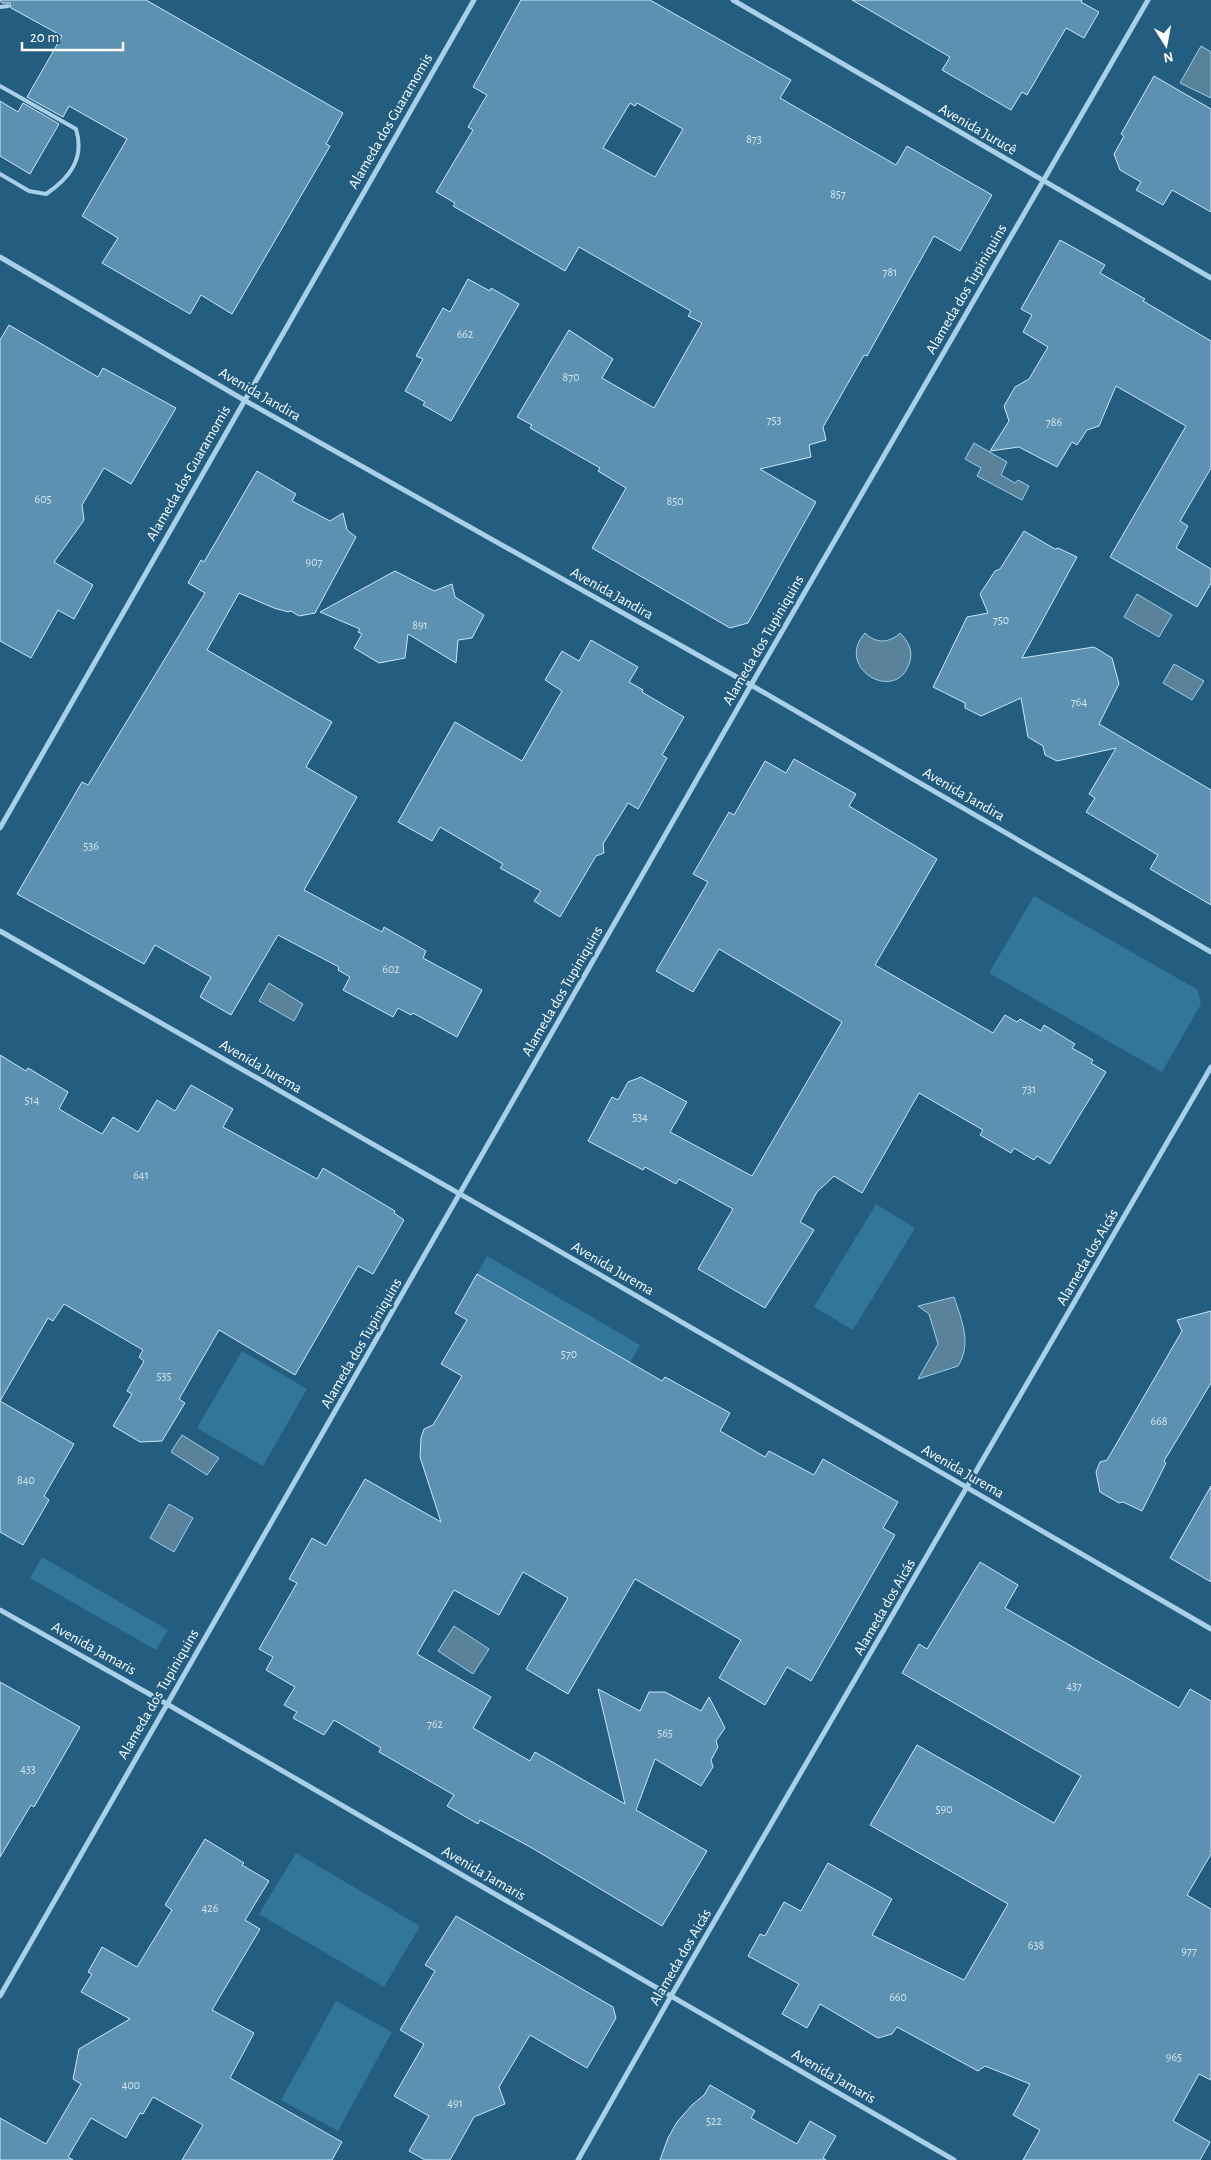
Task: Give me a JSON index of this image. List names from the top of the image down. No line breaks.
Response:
{"streets":{"street":["Alameda dos Guaramomis","Avenida Jurucê","Alameda dos Tupiniquins","Avenida Jandira","Avenida Jurema","Alameda dos Aicás","Avenida Jamaris"]},"crossings":[["Alameda dos Guaramomis","Avenida Jandira"],["Avenida Jurucê","Alameda dos Tupiniquins"],["Alameda dos Tupiniquins","Avenida Jandira"],["Alameda dos Tupiniquins","Avenida Jurema"],["Alameda dos Tupiniquins","Avenida Jamaris"],["Avenida Jurema","Alameda dos Aicás"],["Alameda dos Aicás","Avenida Jamaris"]],"house_numbers":["873","857","781","662","870","753","786","605","850","907","750","891","764","536","602","731","514","534","641","570","535","668","840","437","762","565","433","590","426","638","977","660","965","400","491","522"],"scale_bar":"20 m","north":"bottom"}
